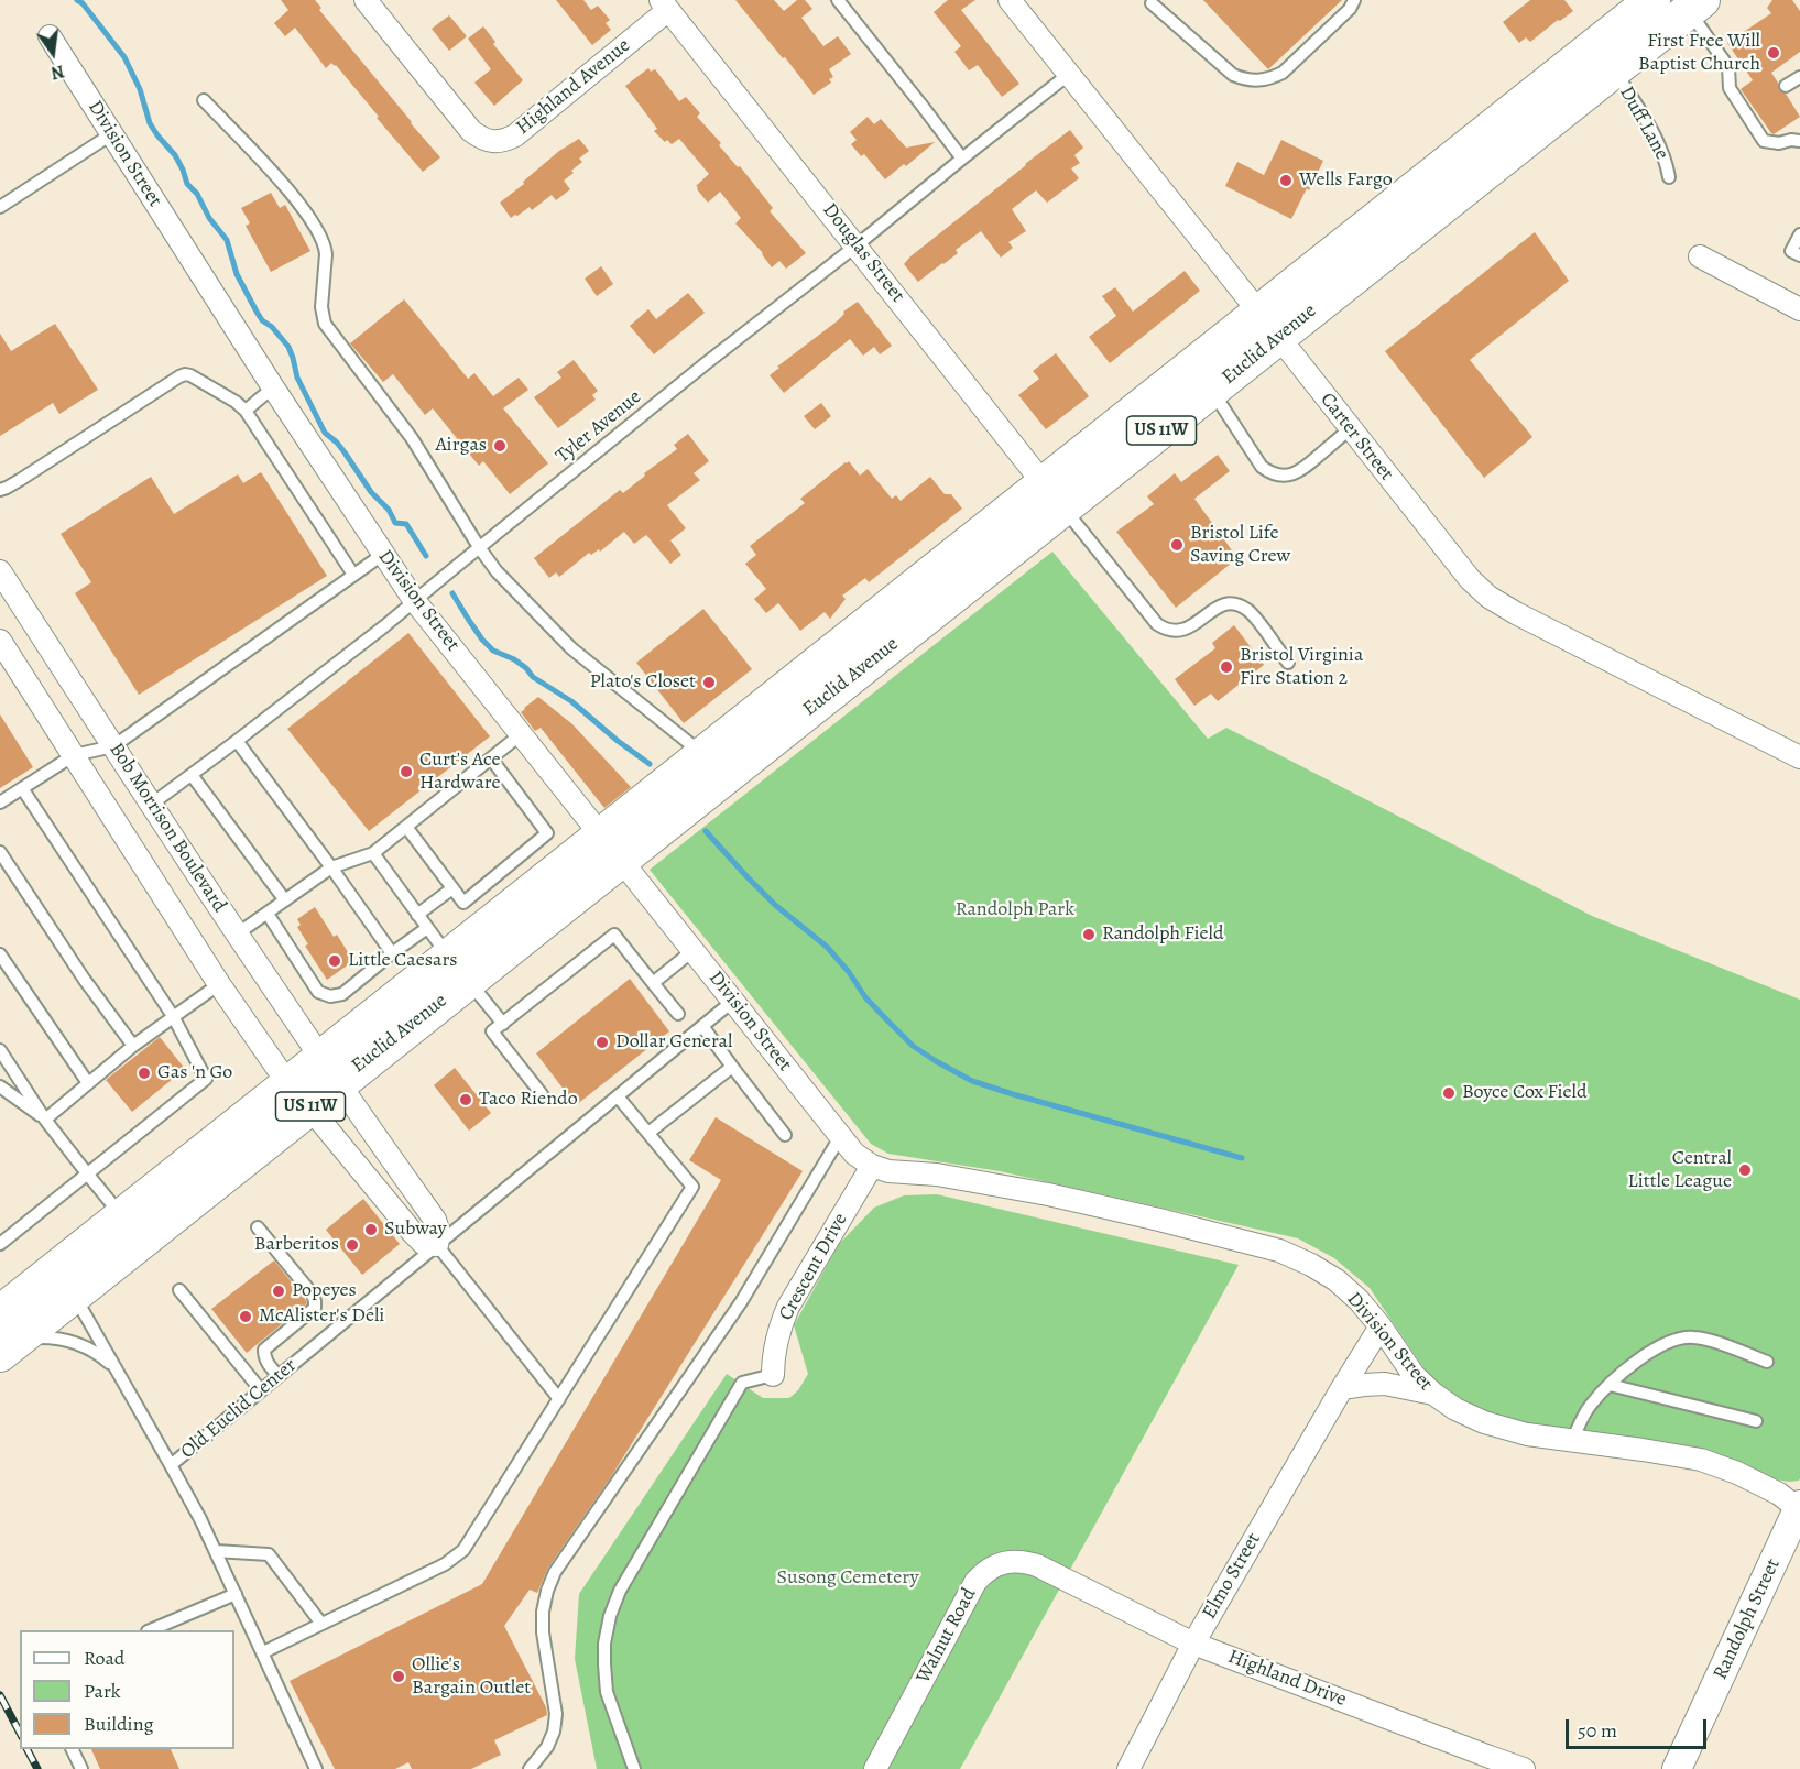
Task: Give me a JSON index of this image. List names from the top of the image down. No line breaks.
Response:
{"streets":{"main road":["Euclid Avenue","US 11W"],"street":["Highland Avenue","Division Street","Douglas Street","Carter Street","Bob Morrison Boulevard","Crescent Drive","Elmo Street","Randolph Street","Walnut Road","Highland Drive"],"lane":["Duff Lane","Tyler Avenue","Old Euclid Center"]},"crossings":[["Highland Avenue","Douglas Street"],["Duff Lane","Euclid Avenue"],["Division Street","Euclid Avenue"],["Division Street","Tyler Avenue"],["Division Street","Crescent Drive"],["Division Street","Old Euclid Center"],["Division Street","Elmo Street"],["Division Street","Randolph Street"],["Douglas Street","Euclid Avenue"],["Douglas Street","Tyler Avenue"],["Euclid Avenue","Carter Street"],["Euclid Avenue","Bob Morrison Boulevard"],["Tyler Avenue","Carter Street"],["Tyler Avenue","Bob Morrison Boulevard"],["Elmo Street","Highland Drive"],["Walnut Road","Highland Drive"]],"parks":["Randolph Park","Susong Cemetery"],"places":["First Free Will Baptist Church","Wells Fargo","Airgas","Bristol Life Saving Crew","Bristol Virginia Fire Station 2","Plato's Closet","Curt's Ace Hardware","Randolph Field","Little Caesars","Dollar General","Gas 'n Go","Boyce Cox Field","Taco Riendo","Central Little League","Subway","Barberitos","Popeyes","McAlister's Deli","Ollie's Bargain Outlet"],"legend":["Road","Park","Building"],"scale_bar":"50 m","north":"bottom"}
